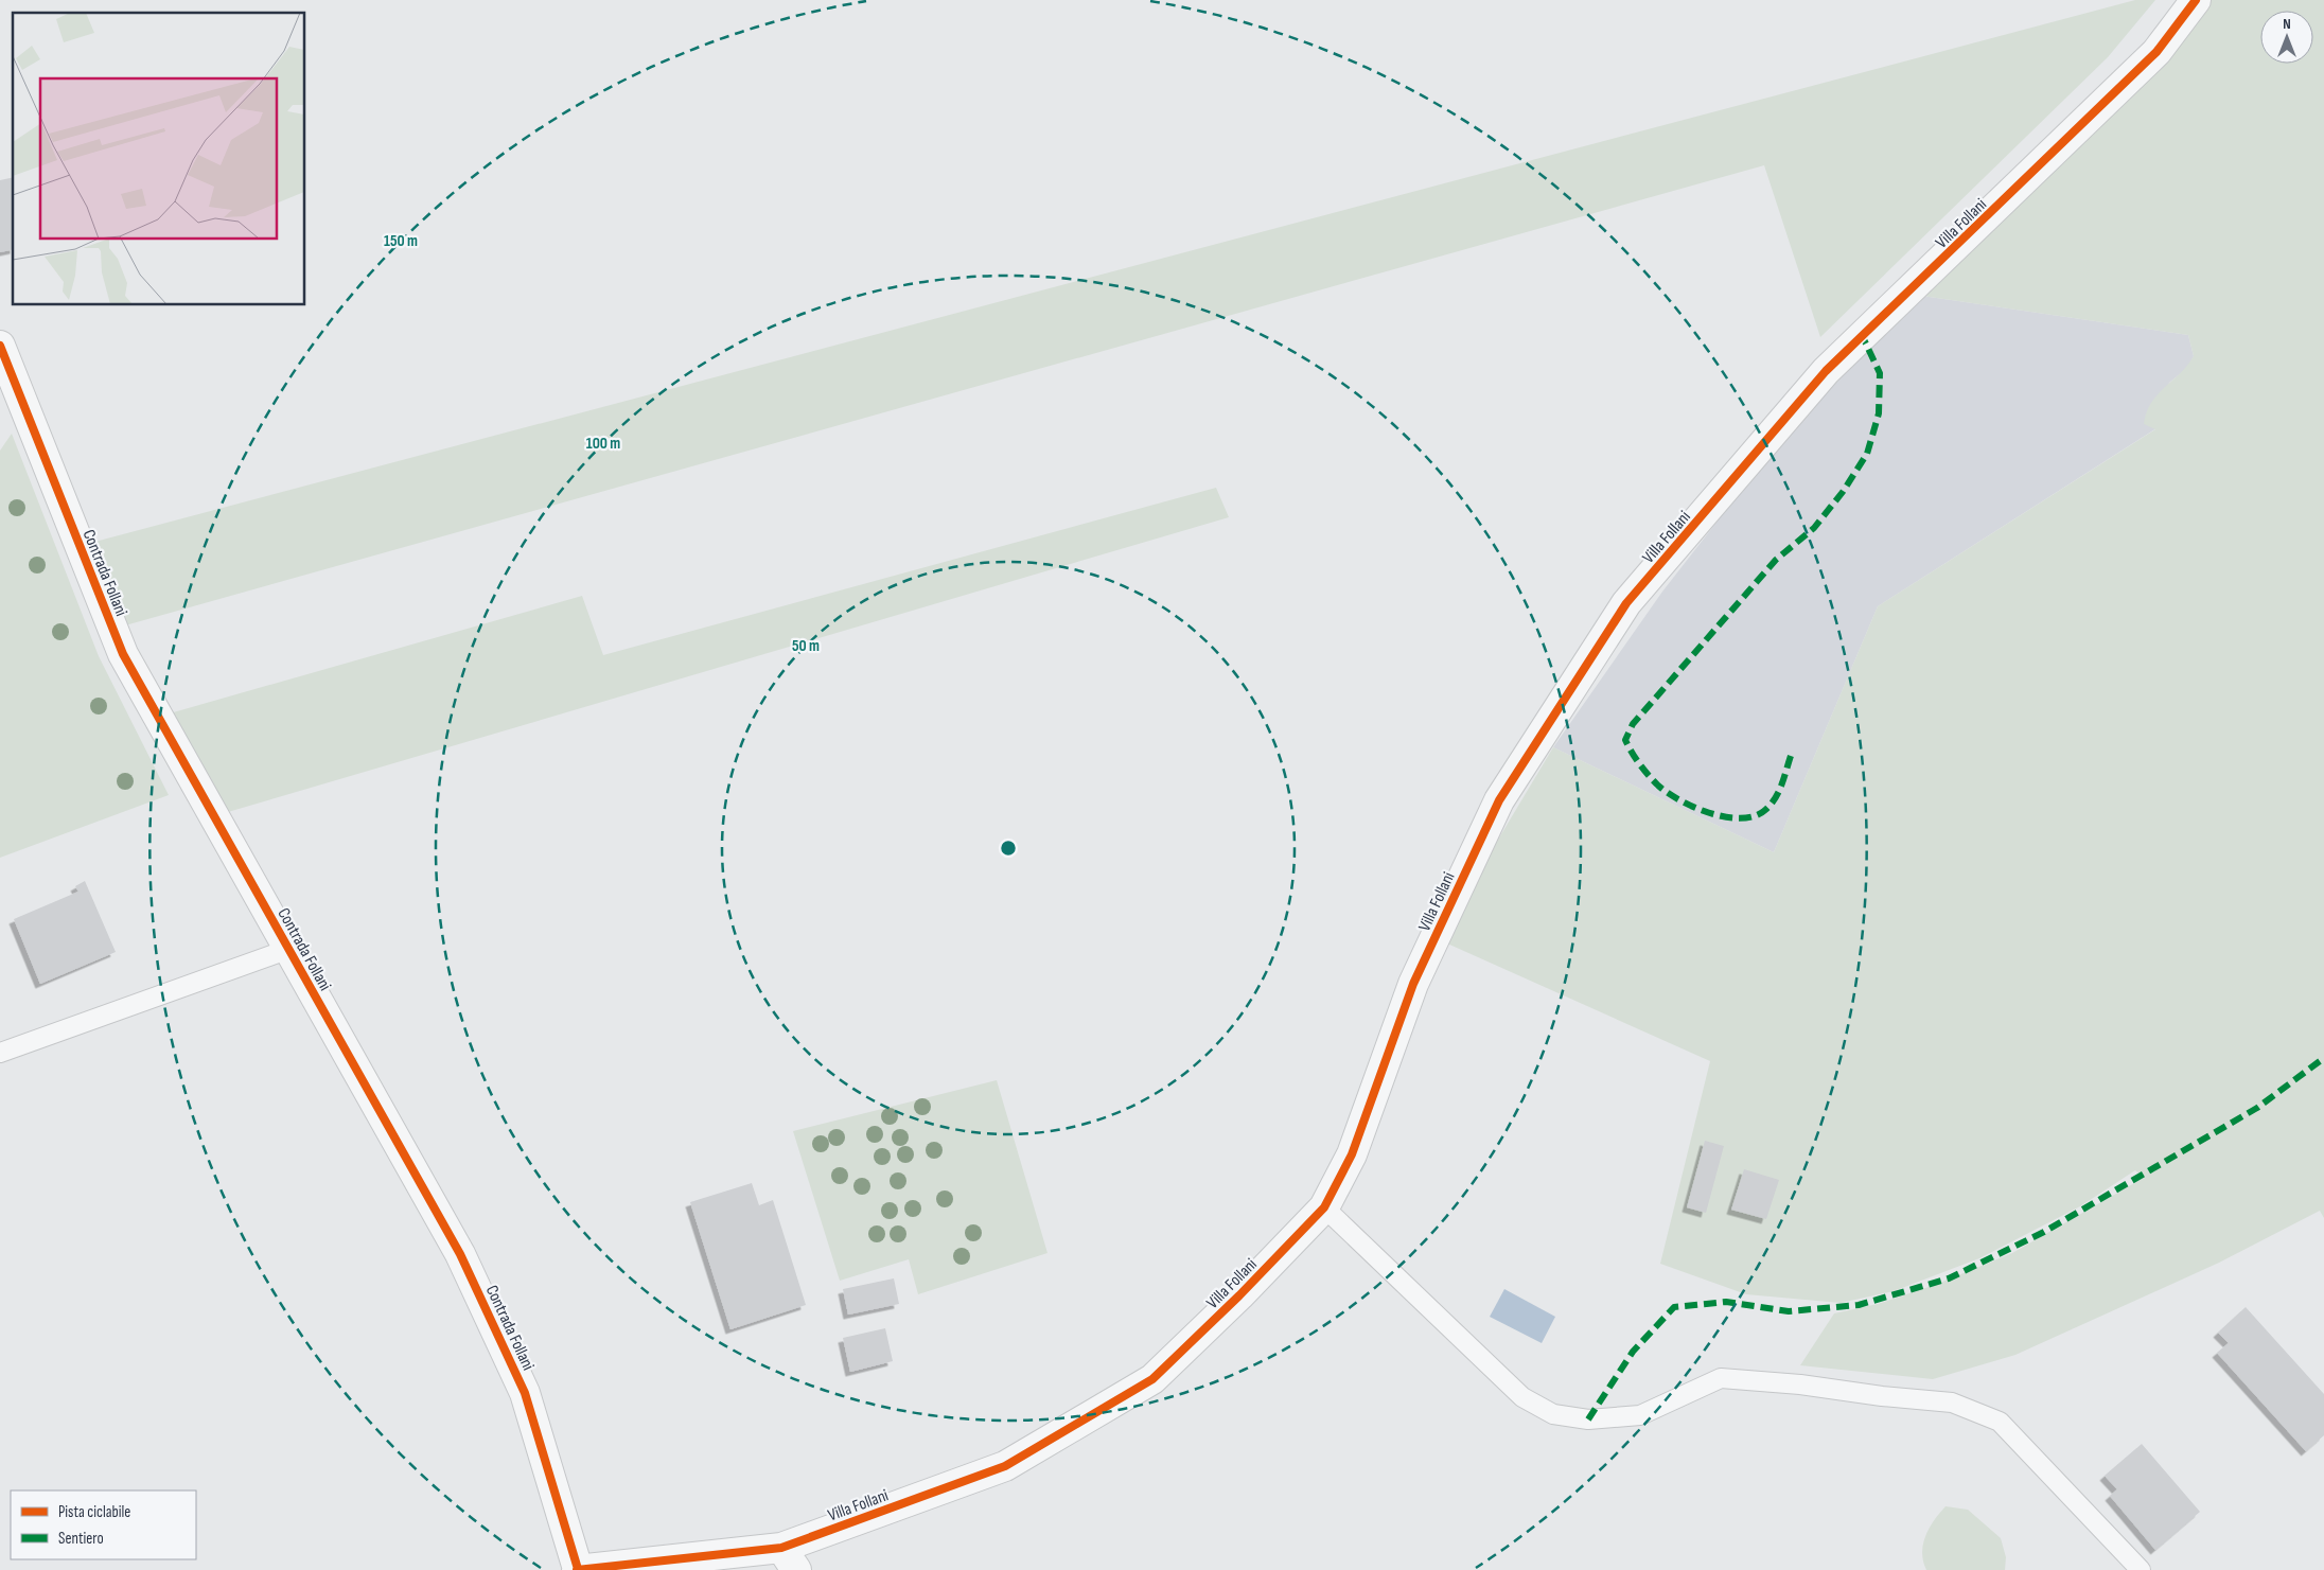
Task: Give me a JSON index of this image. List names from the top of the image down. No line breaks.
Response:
{"streets":{"street":["Villa Follani","Contrada Follani"]},"crossings":[["Villa Follani","Contrada Follani"]],"legend":["Pista ciclabile","Sentiero"],"north":"top","rings":["150 m","100 m","50 m"]}
